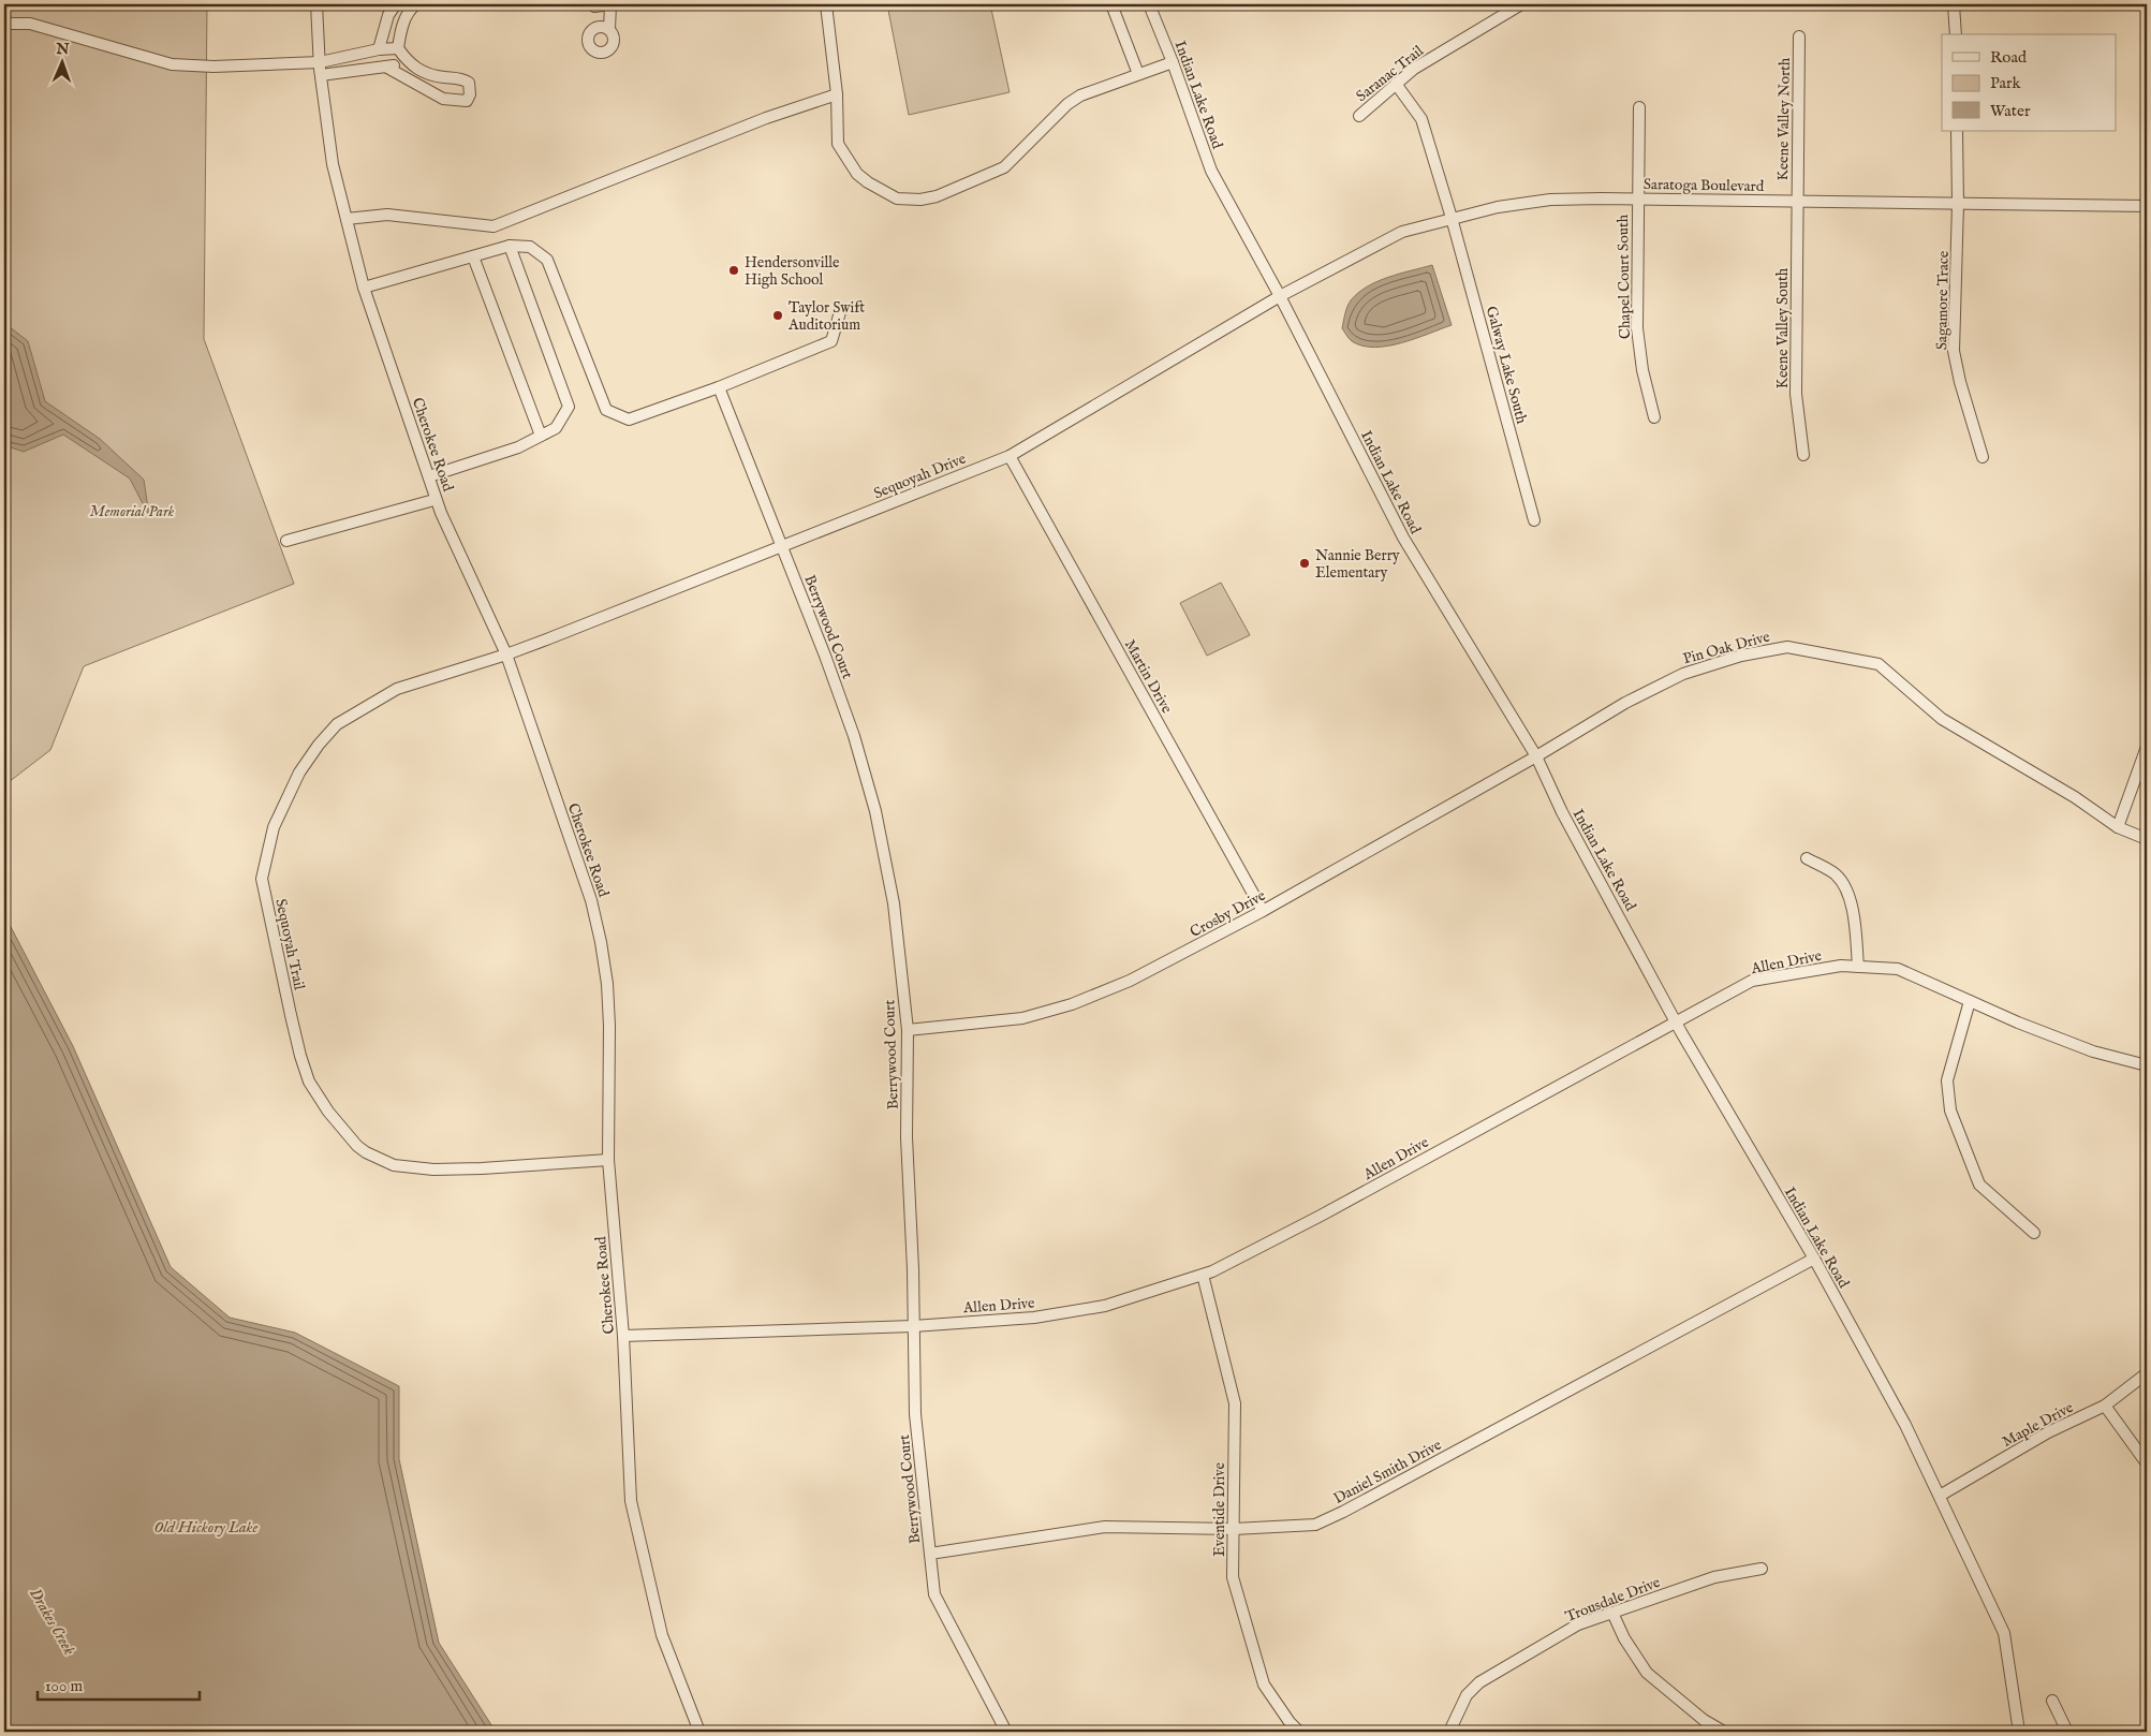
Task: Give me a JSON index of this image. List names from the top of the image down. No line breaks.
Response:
{"streets":{"street":["Saranac Trail","Indian Lake Road","Keene Valley North","Saratoga Boulevard","Chapel Court South","Sagamore Trace","Keene Valley South","Galway Lake South","Cherokee Road","Sequoyah Drive","Berrywood Court","Pin Oak Drive","Martin Drive","Crosby Drive","Sequoyah Trail","Allen Drive","Maple Drive","Daniel Smith Drive","Eventide Drive","Trousdale Drive"]},"crossings":[["Saranac Trail","Galway Lake South"],["Indian Lake Road","Saratoga Boulevard"],["Indian Lake Road","Sequoyah Drive"],["Indian Lake Road","Pin Oak Drive"],["Indian Lake Road","Crosby Drive"],["Indian Lake Road","Allen Drive"],["Indian Lake Road","Maple Drive"],["Indian Lake Road","Daniel Smith Drive"],["Keene Valley North","Saratoga Boulevard"],["Keene Valley North","Keene Valley South"],["Saratoga Boulevard","Chapel Court South"],["Saratoga Boulevard","Sagamore Trace"],["Saratoga Boulevard","Keene Valley South"],["Saratoga Boulevard","Galway Lake South"],["Saratoga Boulevard","Sequoyah Drive"],["Cherokee Road","Sequoyah Trail"],["Cherokee Road","Allen Drive"],["Sequoyah Drive","Berrywood Court"],["Sequoyah Drive","Martin Drive"],["Sequoyah Drive","Sequoyah Trail"],["Berrywood Court","Crosby Drive"],["Berrywood Court","Allen Drive"],["Berrywood Court","Daniel Smith Drive"],["Pin Oak Drive","Crosby Drive"],["Martin Drive","Crosby Drive"],["Allen Drive","Eventide Drive"],["Daniel Smith Drive","Eventide Drive"]],"water":["Old Hickory Lake","Drakes Creek"],"parks":["Memorial Park"],"places":["Hendersonville High School","Taylor Swift Auditorium","Nannie Berry Elementary"],"legend":["Road","Park","Water"],"scale_bar":"100 m","north":"top"}
